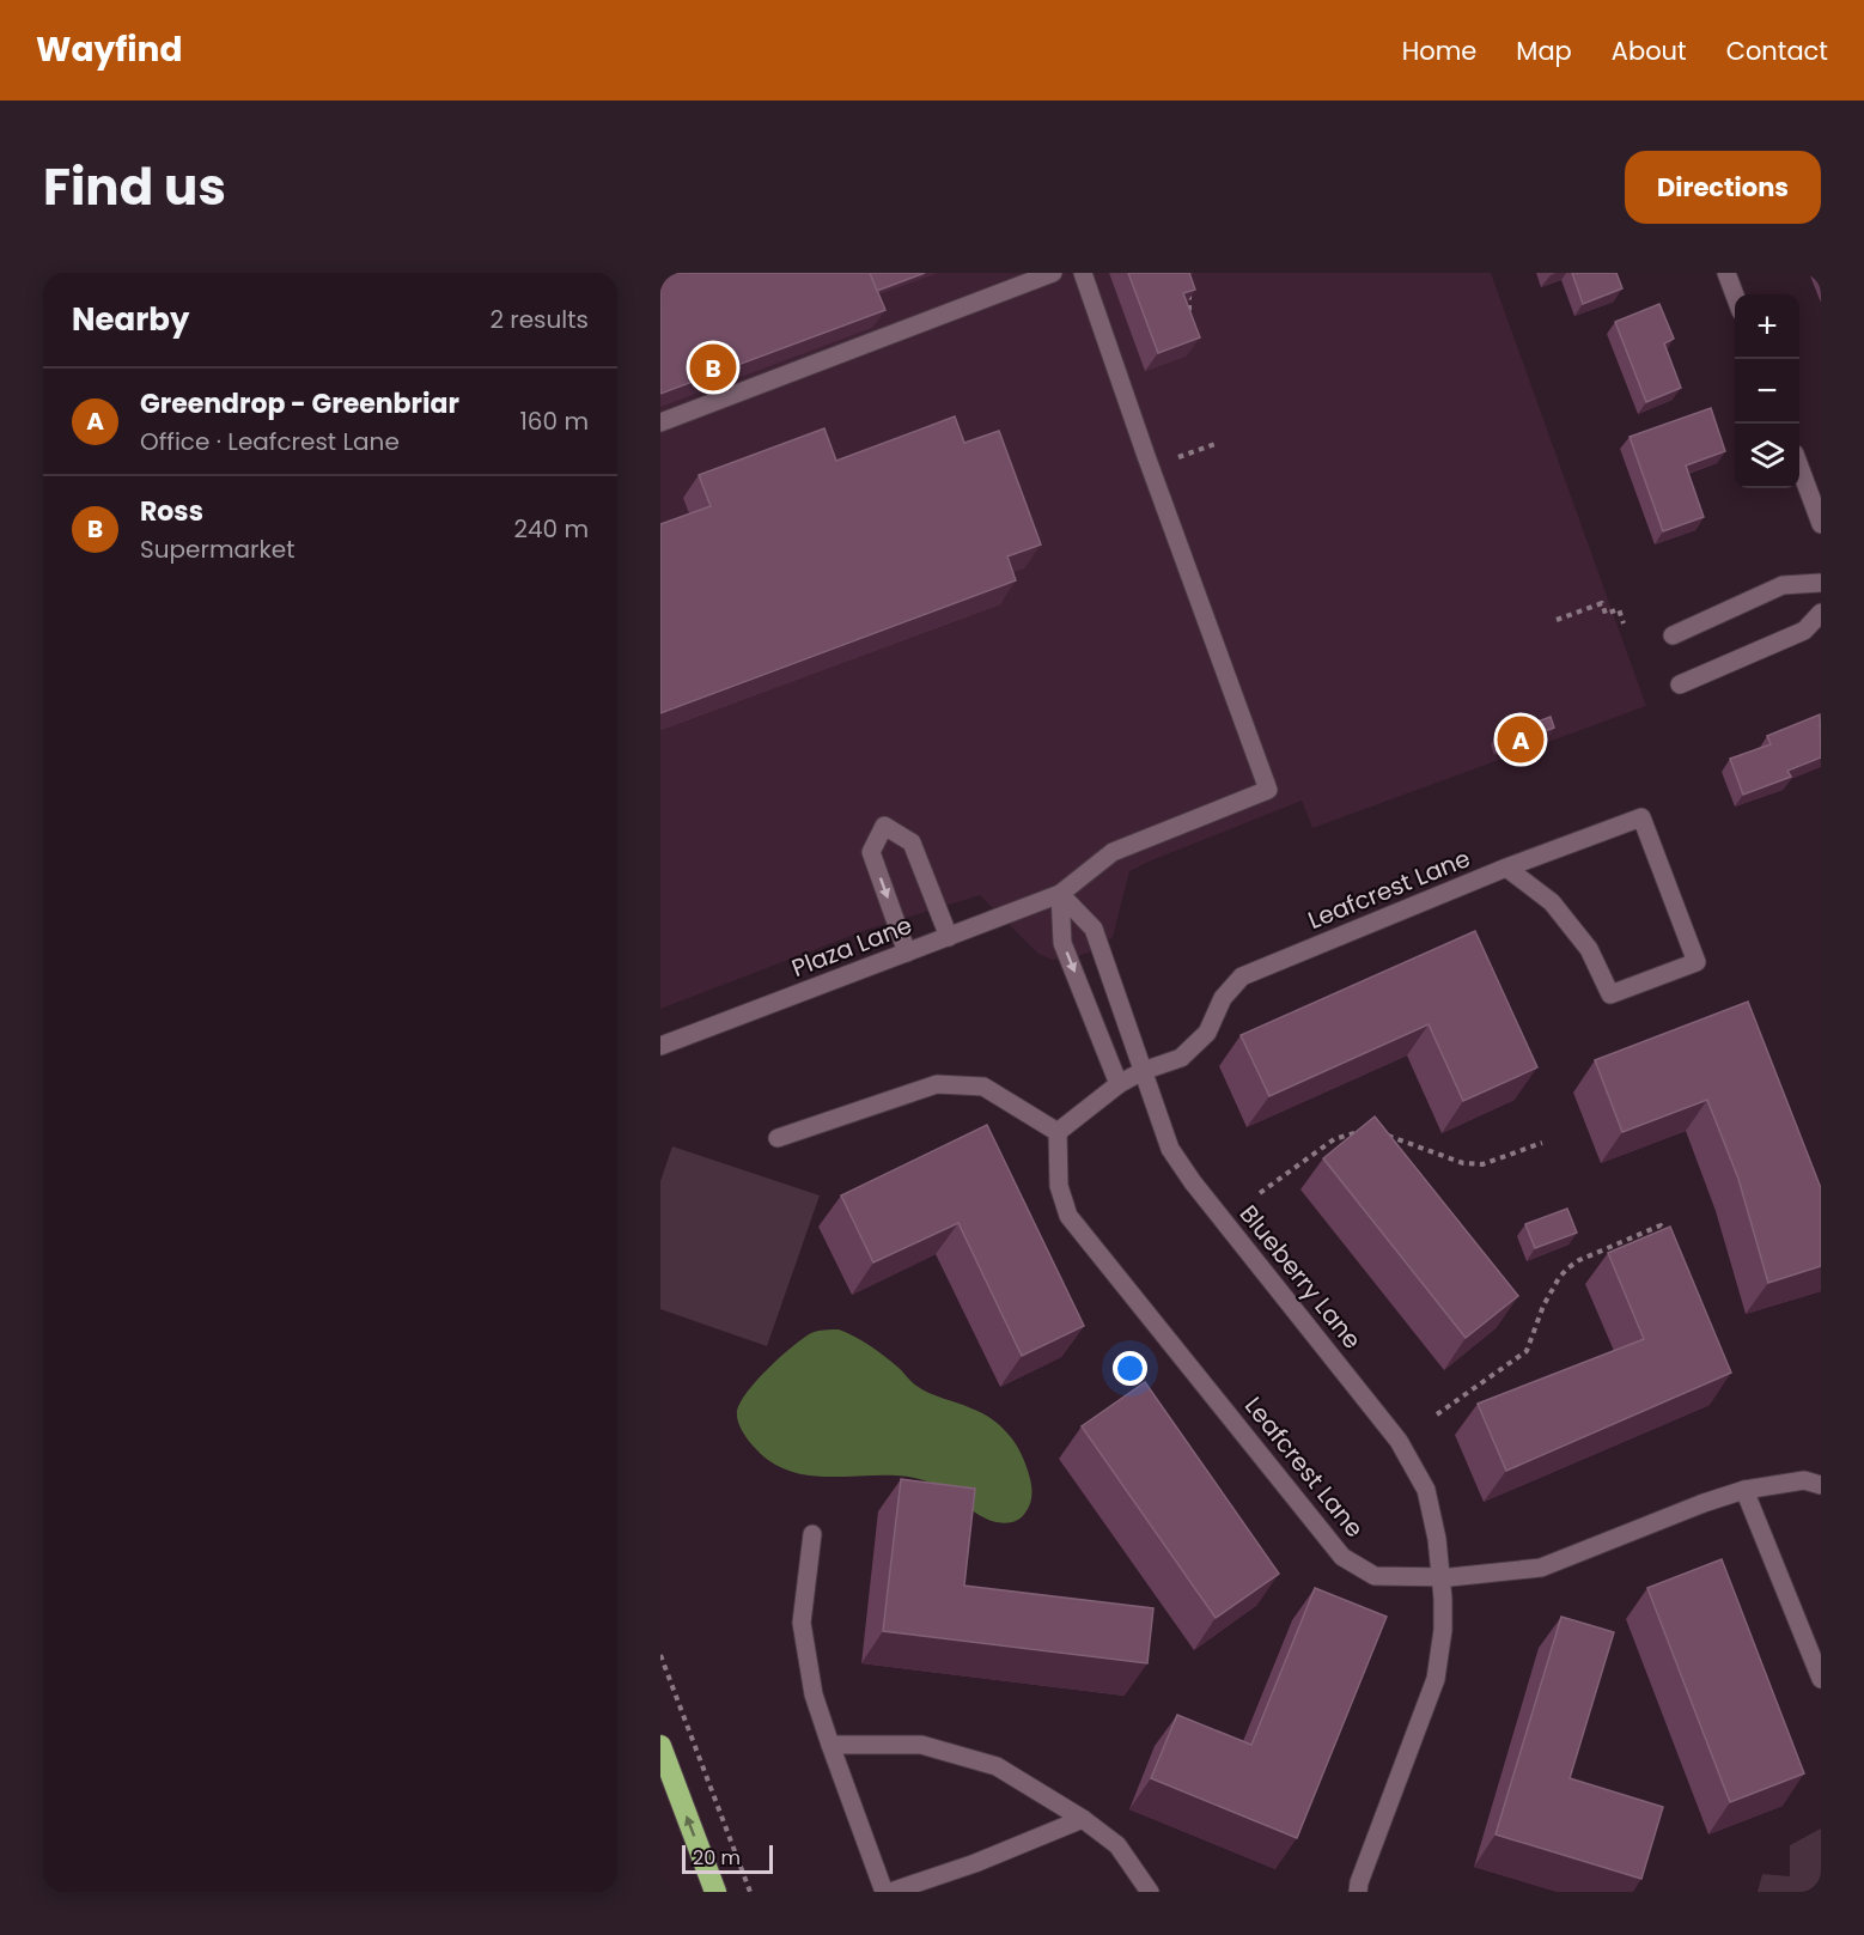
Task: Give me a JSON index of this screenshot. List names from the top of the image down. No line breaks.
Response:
{"streets":{"street":["Leafcrest Lane","Plaza Lane","Blueberry Lane"]},"crossings":[["Leafcrest Lane","Blueberry Lane"],["Plaza Lane","Blueberry Lane"]],"scale_bar":"20 m","page":{"header":"Wayfind","nav":["Home","Map","About","Contact"],"title":"Find us","buttons":"Directions","heading":["Nearby","2 results"],"map_buttons":["+","−"],"pins":["B","A"],"list":[{"mark":"A","name":"Greendrop - Greenbriar","note":"Office · Leafcrest Lane","value":"160 m"},{"mark":"B","name":"Ross","note":"Supermarket","value":"240 m"}],"scale":"20 m"}}
